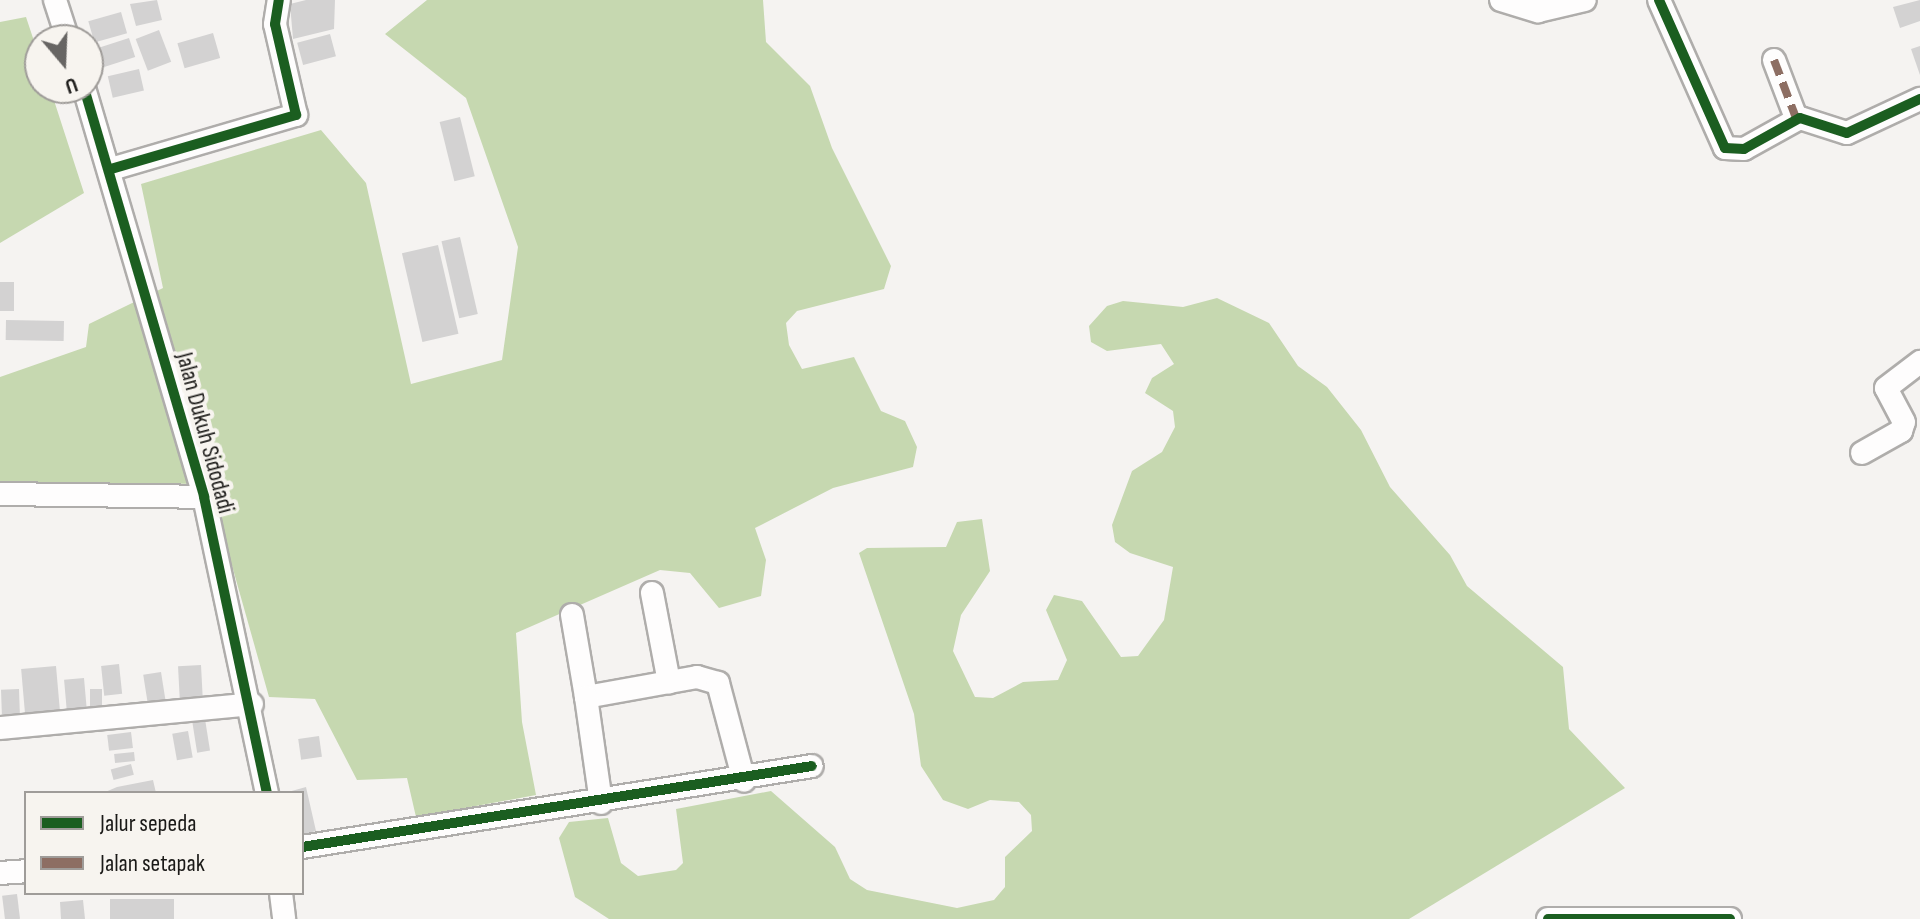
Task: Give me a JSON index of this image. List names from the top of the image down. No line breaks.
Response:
{"streets":{"street":["Jalan Dukuh Sidodadi"]},"legend":["Jalur sepeda","Jalan setapak"],"north":"bottom"}
